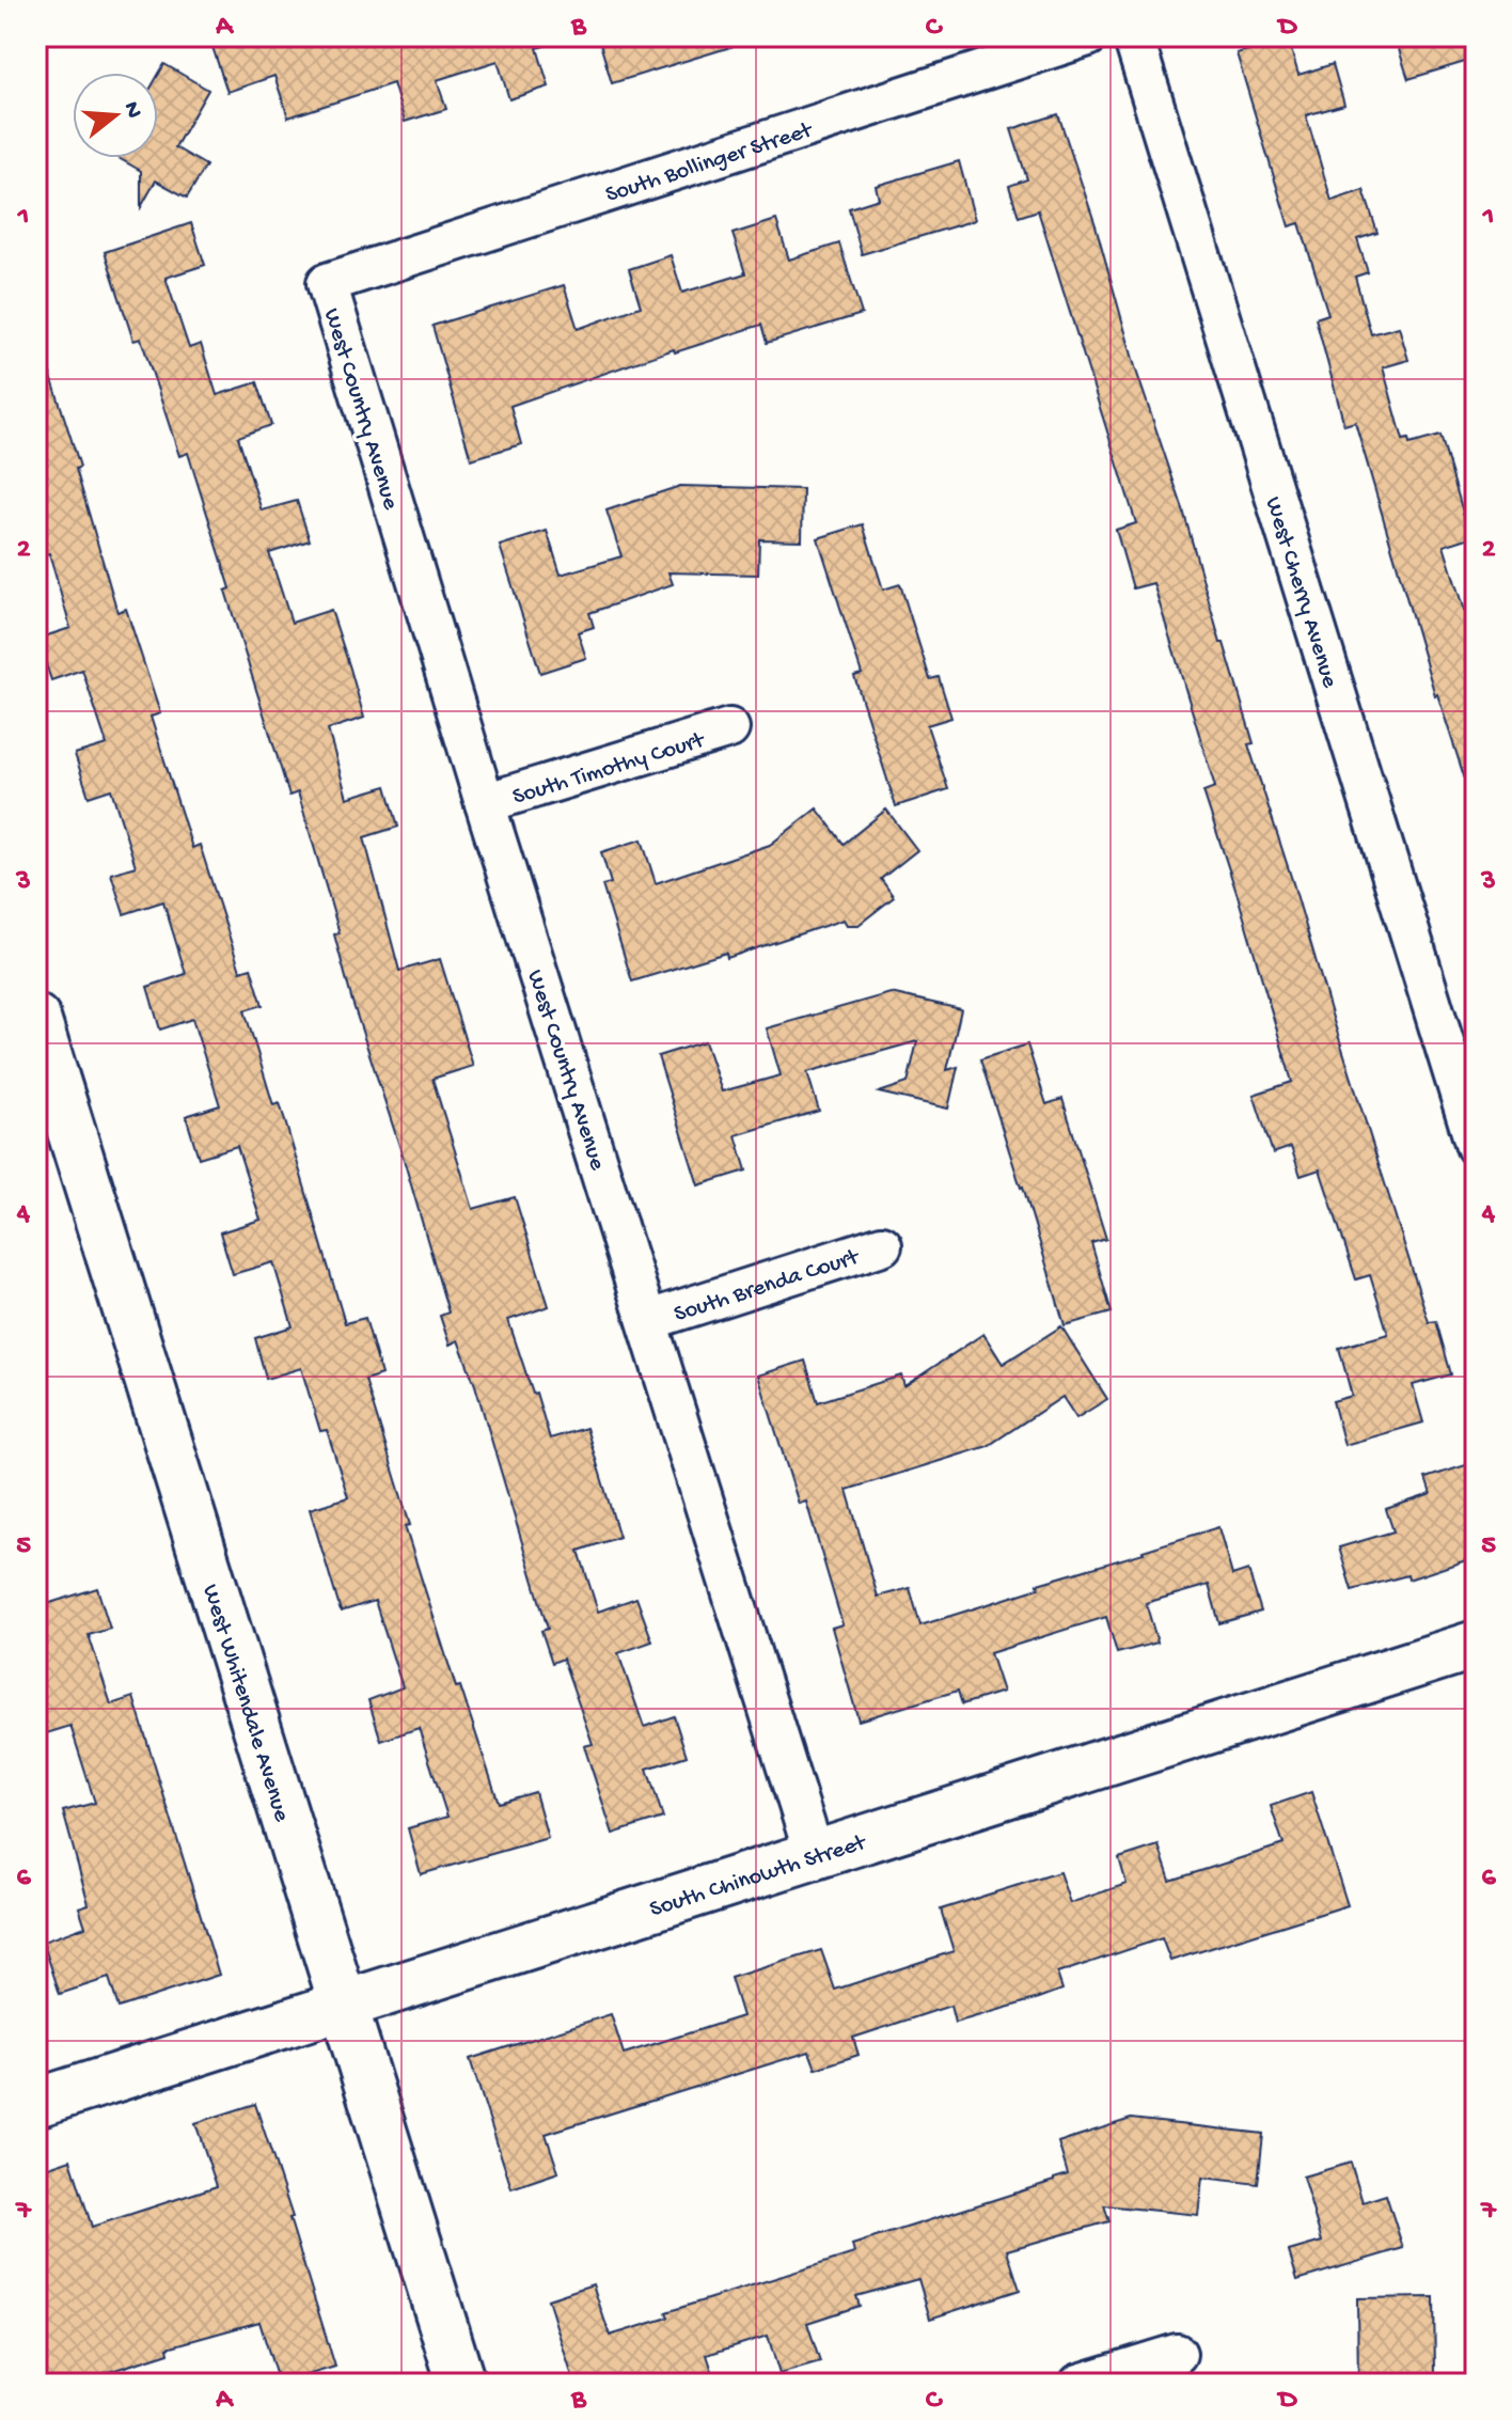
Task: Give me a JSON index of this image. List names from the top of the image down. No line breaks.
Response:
{"streets":{"street":["South Bollinger Street","West Country Avenue","West Cherry Avenue","South Timothy Court","South Brenda Court","West Whitendale Avenue","South Chinowth Street"]},"crossings":[["South Bollinger Street","West Country Avenue"],["West Country Avenue","South Timothy Court"],["West Country Avenue","South Brenda Court"],["West Country Avenue","South Chinowth Street"],["West Whitendale Avenue","South Chinowth Street"]],"north":"right","grid":{"columns":["A","B","C","D"],"rows":["1","2","3","4","5","6","7"]}}
